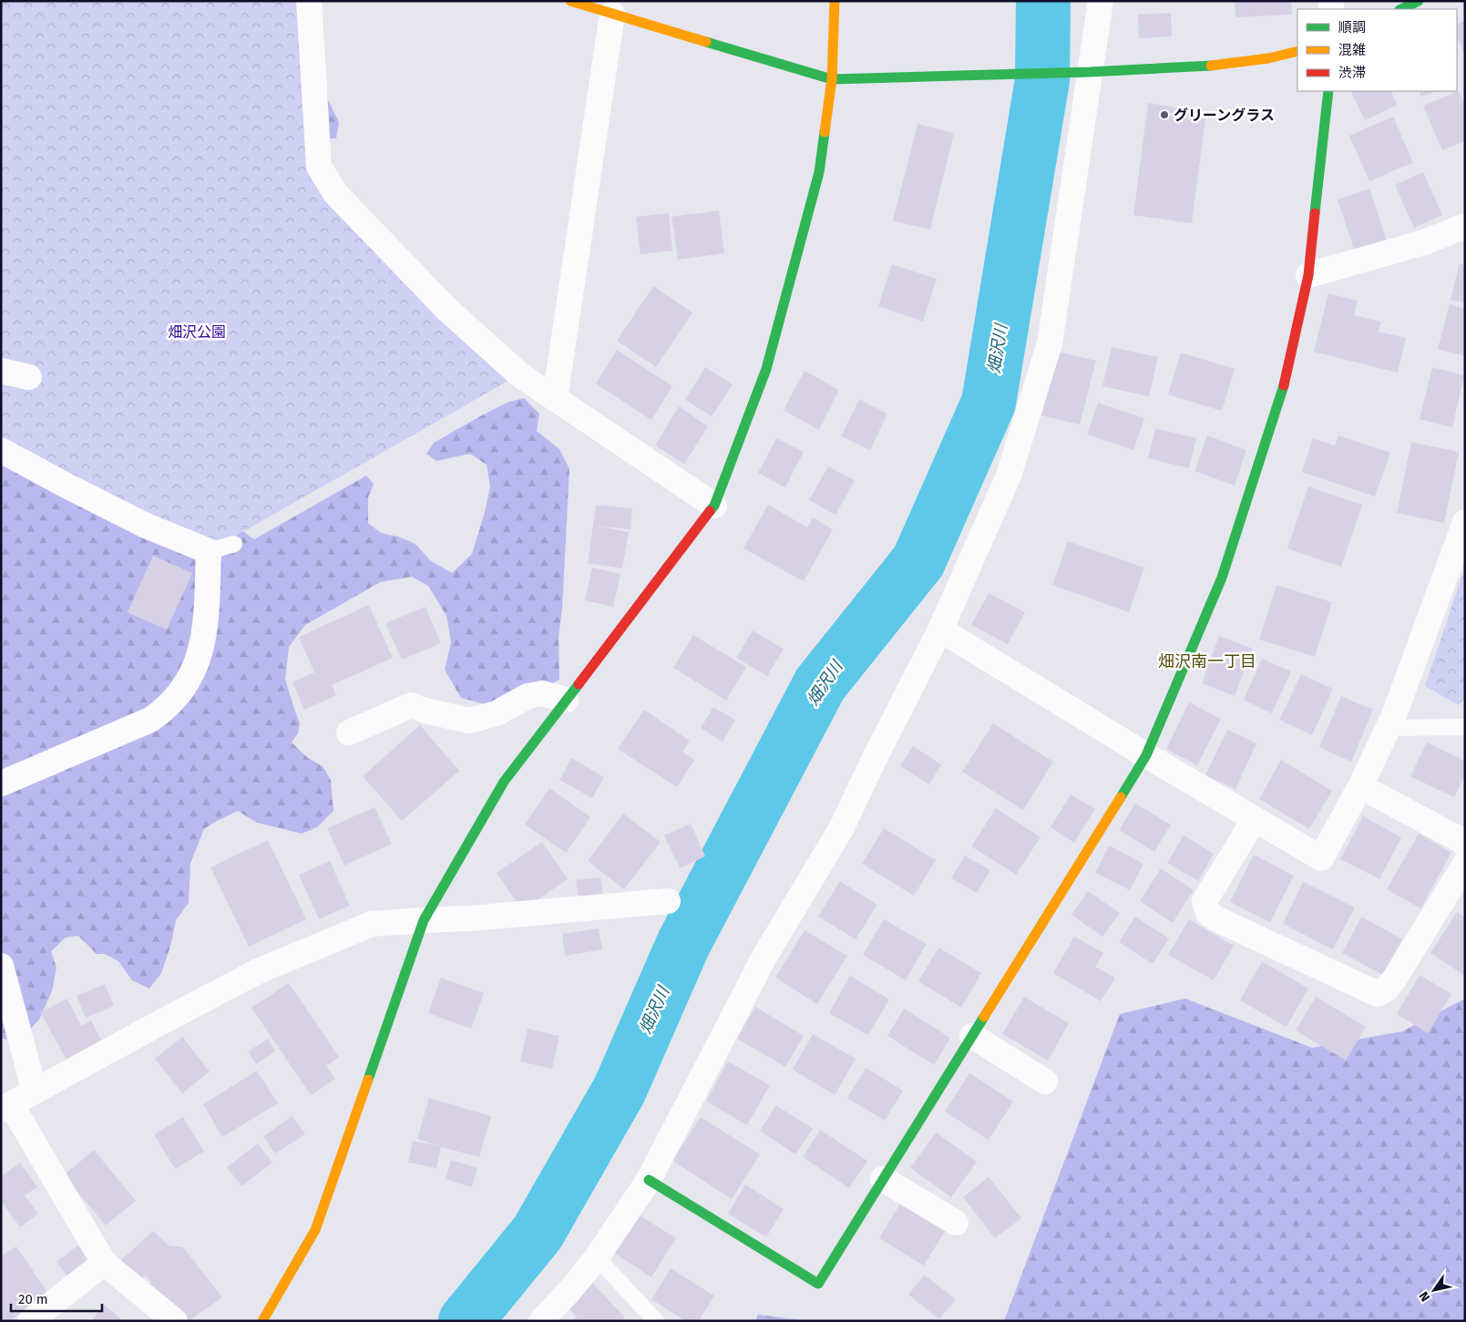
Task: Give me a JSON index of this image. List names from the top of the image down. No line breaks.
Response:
{"districts":["畑沢南一丁目"],"water":["畑沢川"],"parks":["畑沢公園"],"places":["グリーングラス"],"legend":["順調","混雑","渋滞"],"scale_bar":"20 m","north":"bottom left"}
